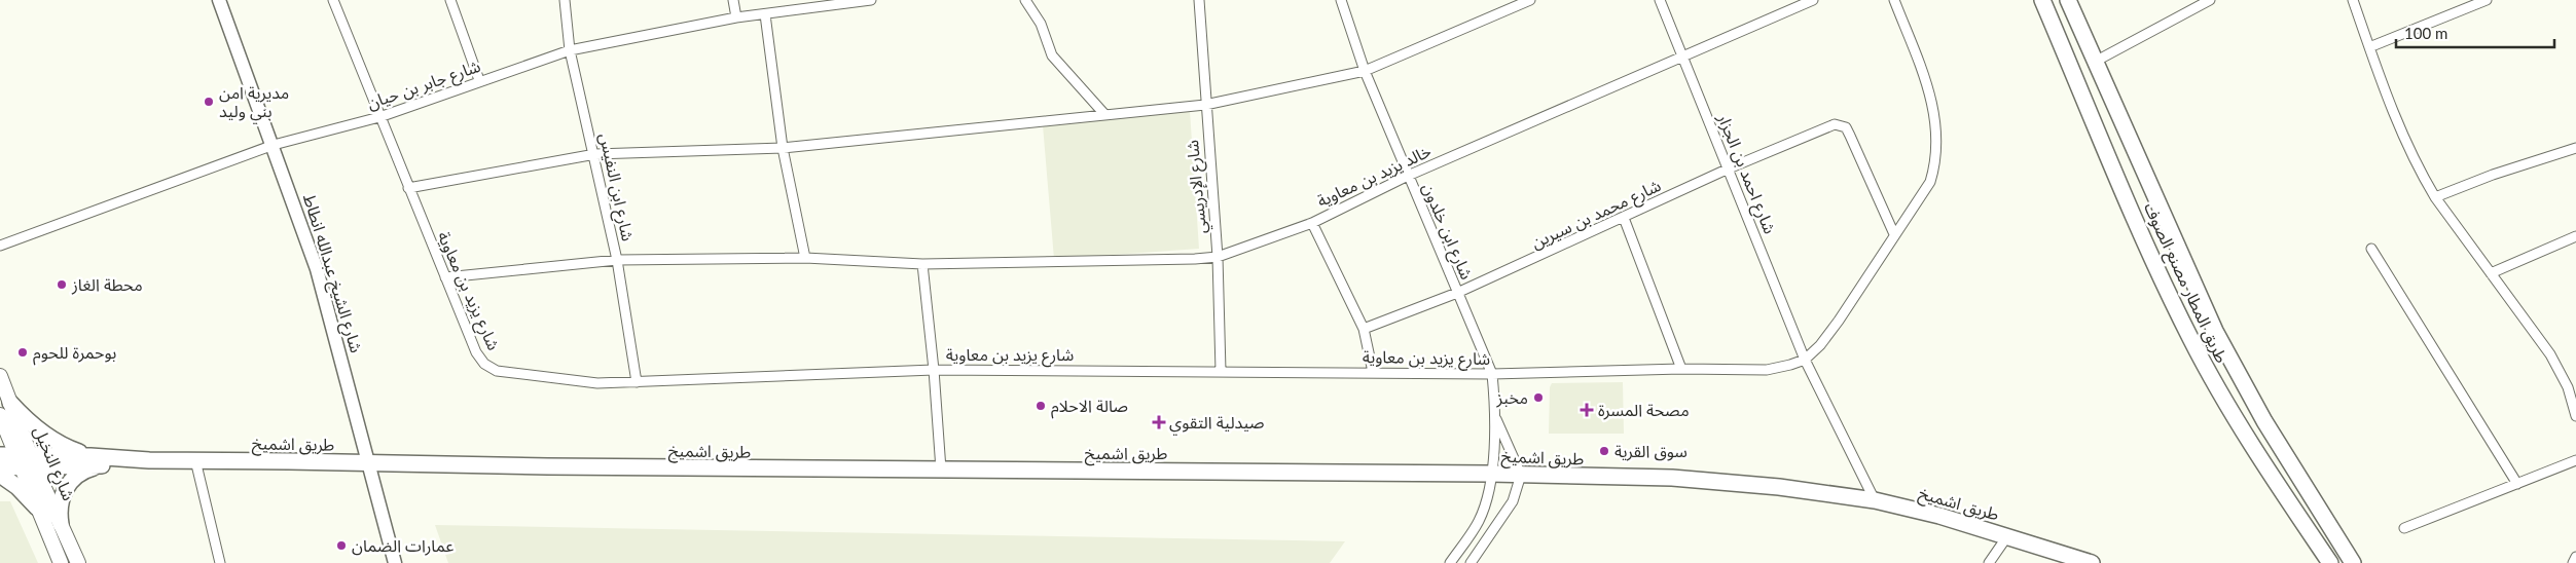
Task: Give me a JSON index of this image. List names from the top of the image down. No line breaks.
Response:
{"streets":{"highway":["طريق المطار مصنع الصوف","طريق اشميخ"],"main road":["شارع الشيخ عبدالله انطاط","شارع النخيل"],"street":["شارع جابر بن حيان","شارع احمد بن الجزار","خالد يزيد بن معاوية","شارع ابن النفيس","شارع الإدريسي","شارع محمد بن سيرين","شارع ابن خلدون","شارع يزيد بن معاوية"]},"crossings":[["شارع جابر بن حيان","شارع ابن النفيس"],["شارع جابر بن حيان","شارع الشيخ عبدالله انطاط"],["شارع جابر بن حيان","شارع يزيد بن معاوية"],["شارع احمد بن الجزار","خالد يزيد بن معاوية"],["شارع احمد بن الجزار","شارع محمد بن سيرين"],["شارع احمد بن الجزار","شارع يزيد بن معاوية"],["شارع احمد بن الجزار","طريق اشميخ"],["خالد يزيد بن معاوية","شارع ابن النفيس"],["خالد يزيد بن معاوية","شارع الإدريسي"],["خالد يزيد بن معاوية","شارع ابن خلدون"],["خالد يزيد بن معاوية","شارع يزيد بن معاوية"],["شارع ابن النفيس","شارع يزيد بن معاوية"],["شارع الإدريسي","شارع يزيد بن معاوية"],["شارع محمد بن سيرين","شارع ابن خلدون"],["شارع ابن خلدون","شارع يزيد بن معاوية"],["شارع الشيخ عبدالله انطاط","طريق اشميخ"],["طريق اشميخ","شارع النخيل"]],"places":{"other":["مديرية امن بني وليد","محطة الغاز","بوحمرة للحوم","مخبز","صالة الاحلام","سوق القرية","عمارات الضمان"],"health":["مصحة المسرة","صيدلية التقوي"]},"scale_bar":"100 m"}
